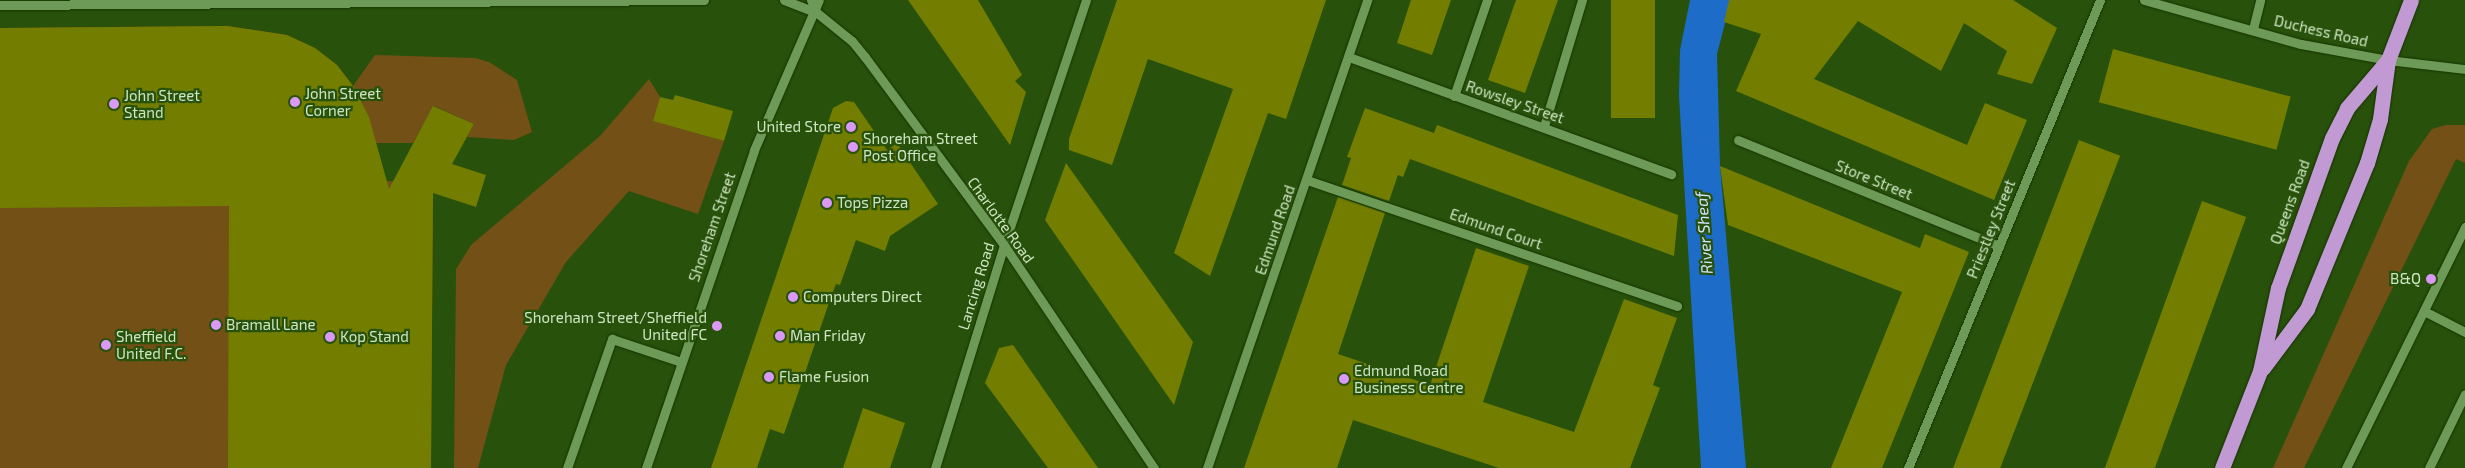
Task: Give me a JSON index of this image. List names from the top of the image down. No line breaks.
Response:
{"streets":{"highway":["Queens Road"],"street":["Duchess Road","Rowsley Street","Store Street","Charlotte Road","Shoreham Street","Edmund Court","Priestley Street","Edmund Road","Lancing Road"]},"crossings":[["Duchess Road","Queens Road"],["Rowsley Street","Edmund Road"],["Store Street","Priestley Street"],["Charlotte Road","Shoreham Street"],["Charlotte Road","Lancing Road"],["Edmund Court","Edmund Road"]],"water":["River Sheaf"],"places":["John Street Corner","John Street Stand","United Store","Shoreham Street Post Office","Tops Pizza","B&Q","Computers Direct","Bramall Lane","Shoreham Street/Sheffield United FC","Man Friday","Kop Stand","Sheffield United F.C.","Flame Fusion","Edmund Road Business Centre"]}
